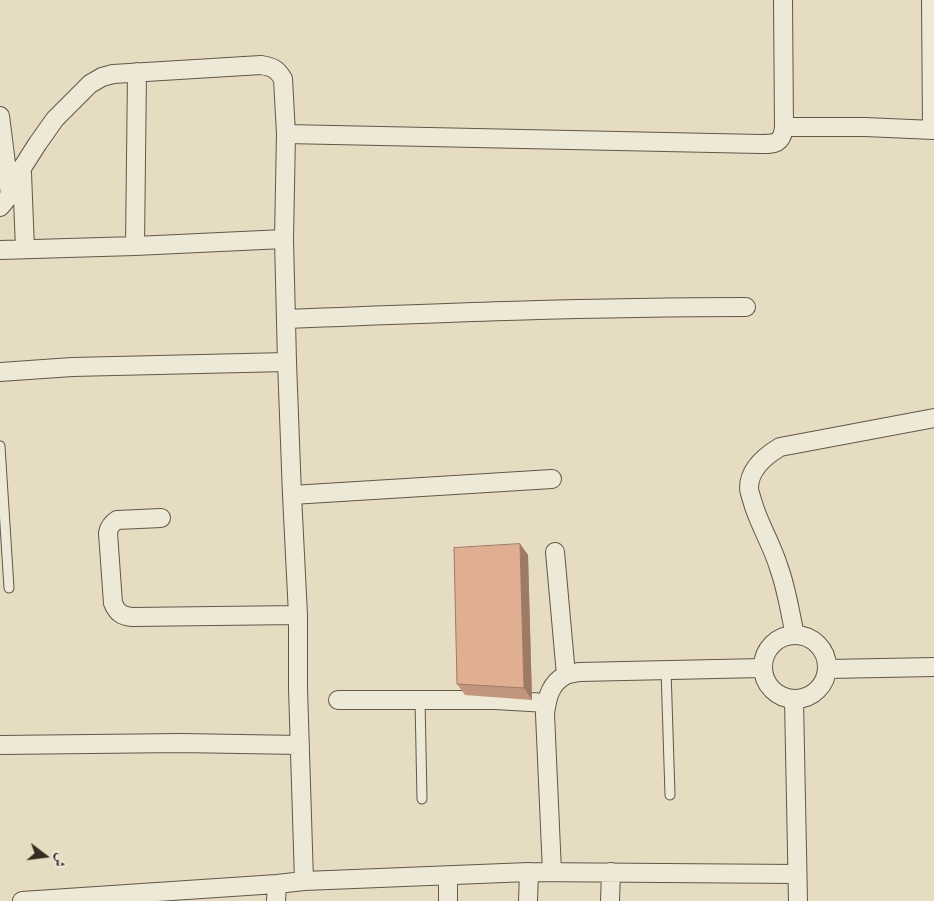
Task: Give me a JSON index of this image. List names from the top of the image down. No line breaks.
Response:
{"north":"right"}
